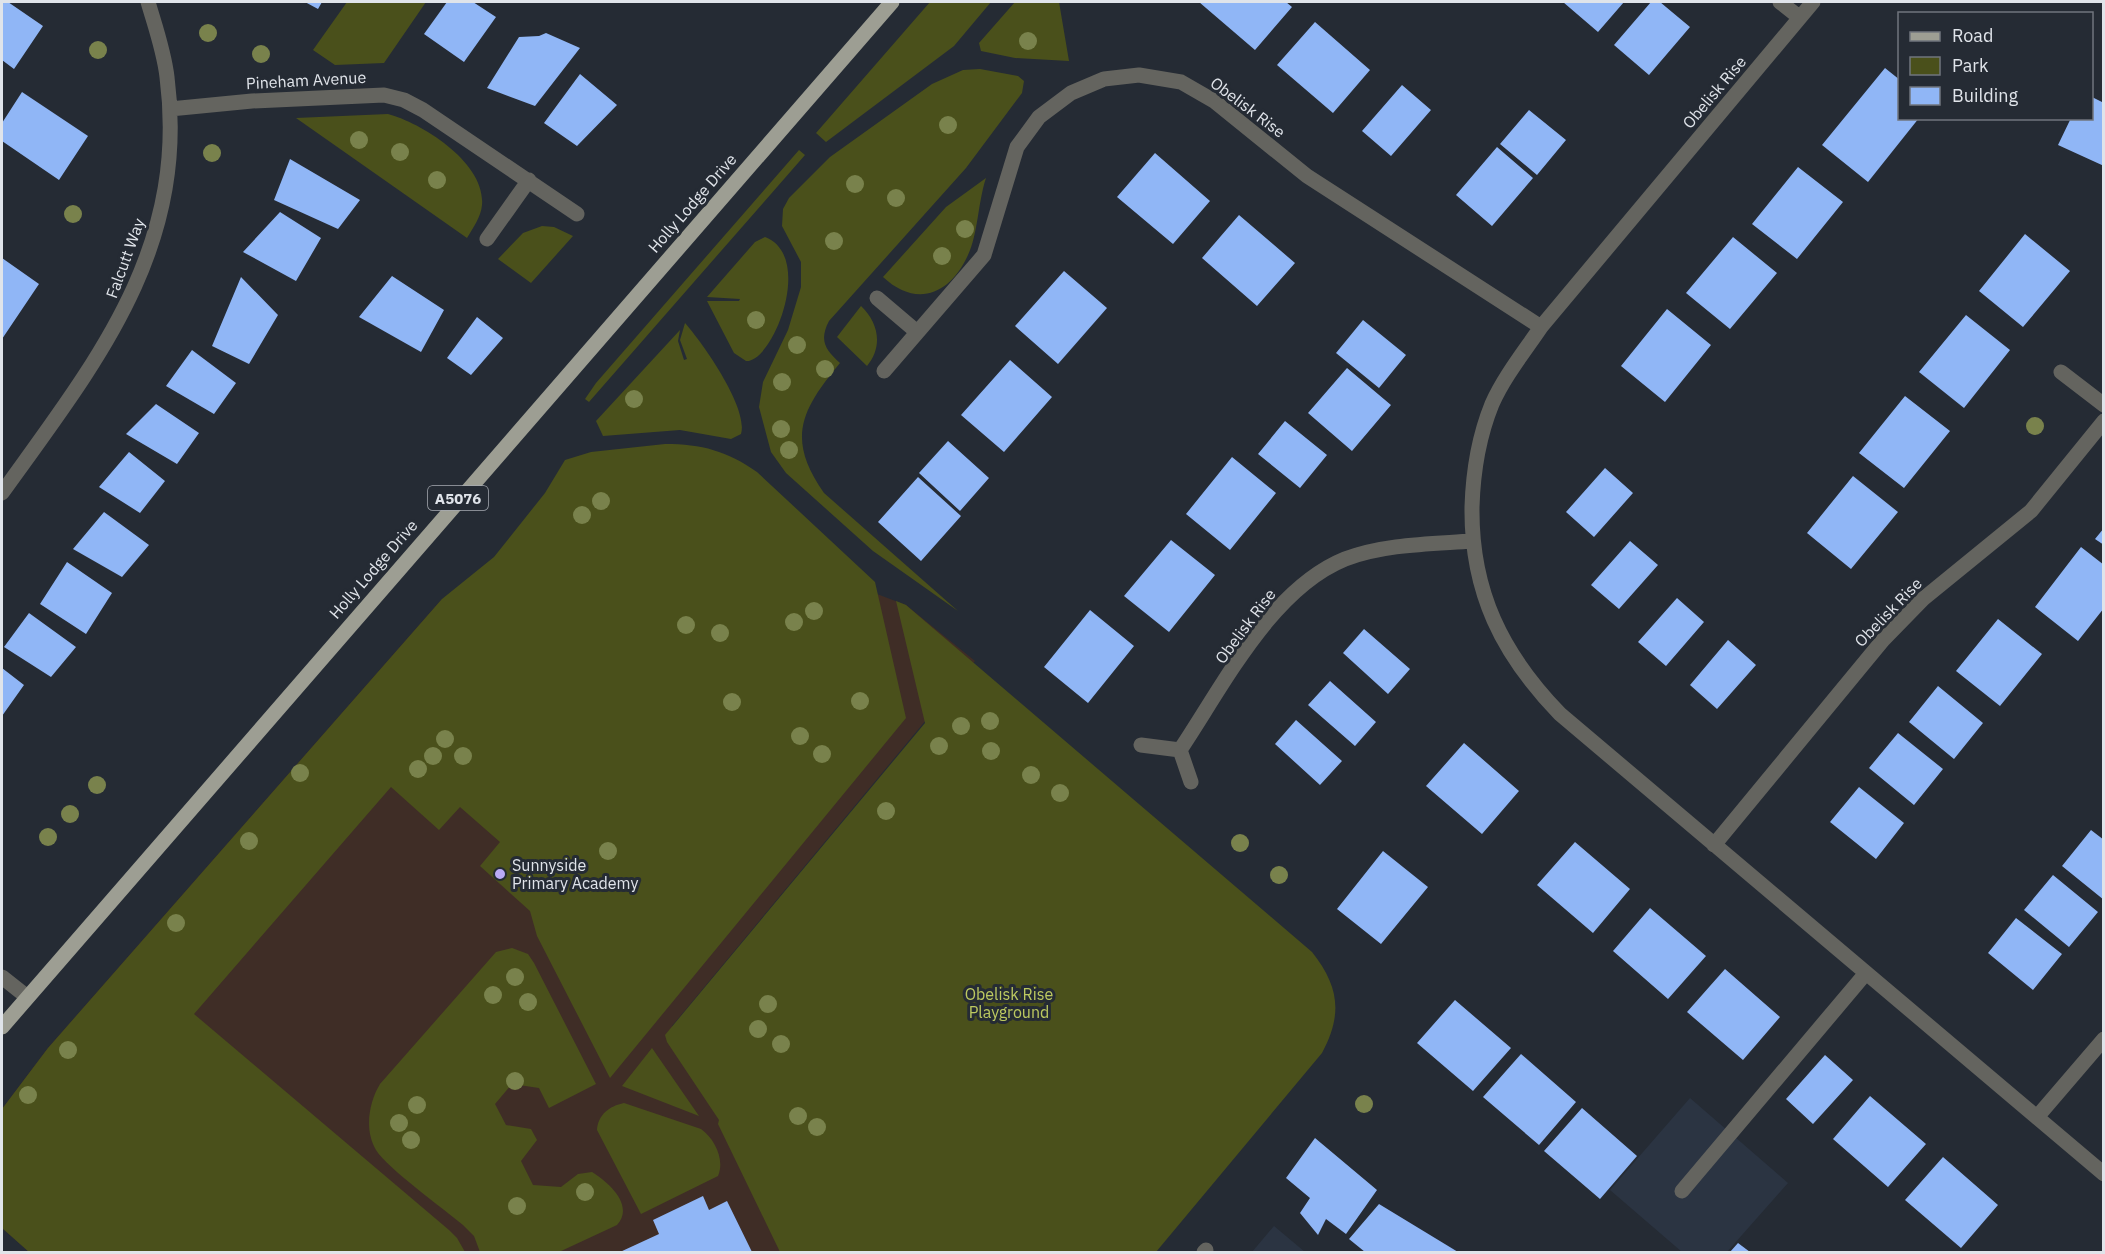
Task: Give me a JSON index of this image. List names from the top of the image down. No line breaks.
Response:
{"streets":{"main road":["Holly Lodge Drive","A5076"],"street":["Pineham Avenue","Obelisk Rise","Falcutt Way"]},"crossings":[["Pineham Avenue","Falcutt Way"]],"parks":["Obelisk Rise Playground"],"places":["Sunnyside Primary Academy"],"legend":["Road","Park","Building"]}
